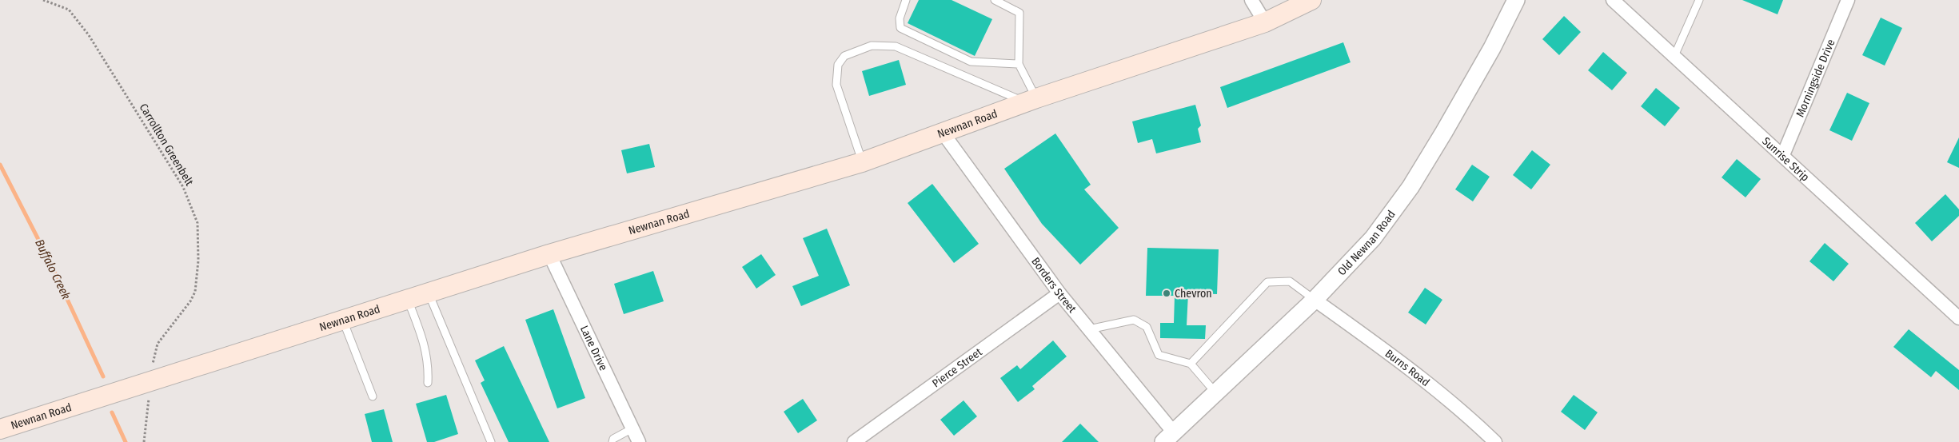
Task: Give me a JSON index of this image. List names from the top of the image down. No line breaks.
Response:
{"streets":{"main road":["Newnan Road"],"street":["Morningside Drive","Sunrise Strip","Old Newnan Road","Borders Street","Lane Drive","Pierce Street","Burns Road"],"path":["Carrollton Greenbelt"]},"crossings":[["Morningside Drive","Sunrise Strip"],["Newnan Road","Borders Street"],["Newnan Road","Lane Drive"],["Old Newnan Road","Borders Street"],["Old Newnan Road","Burns Road"],["Borders Street","Pierce Street"]],"water":["Buffalo Creek"],"places":["Chevron"]}
